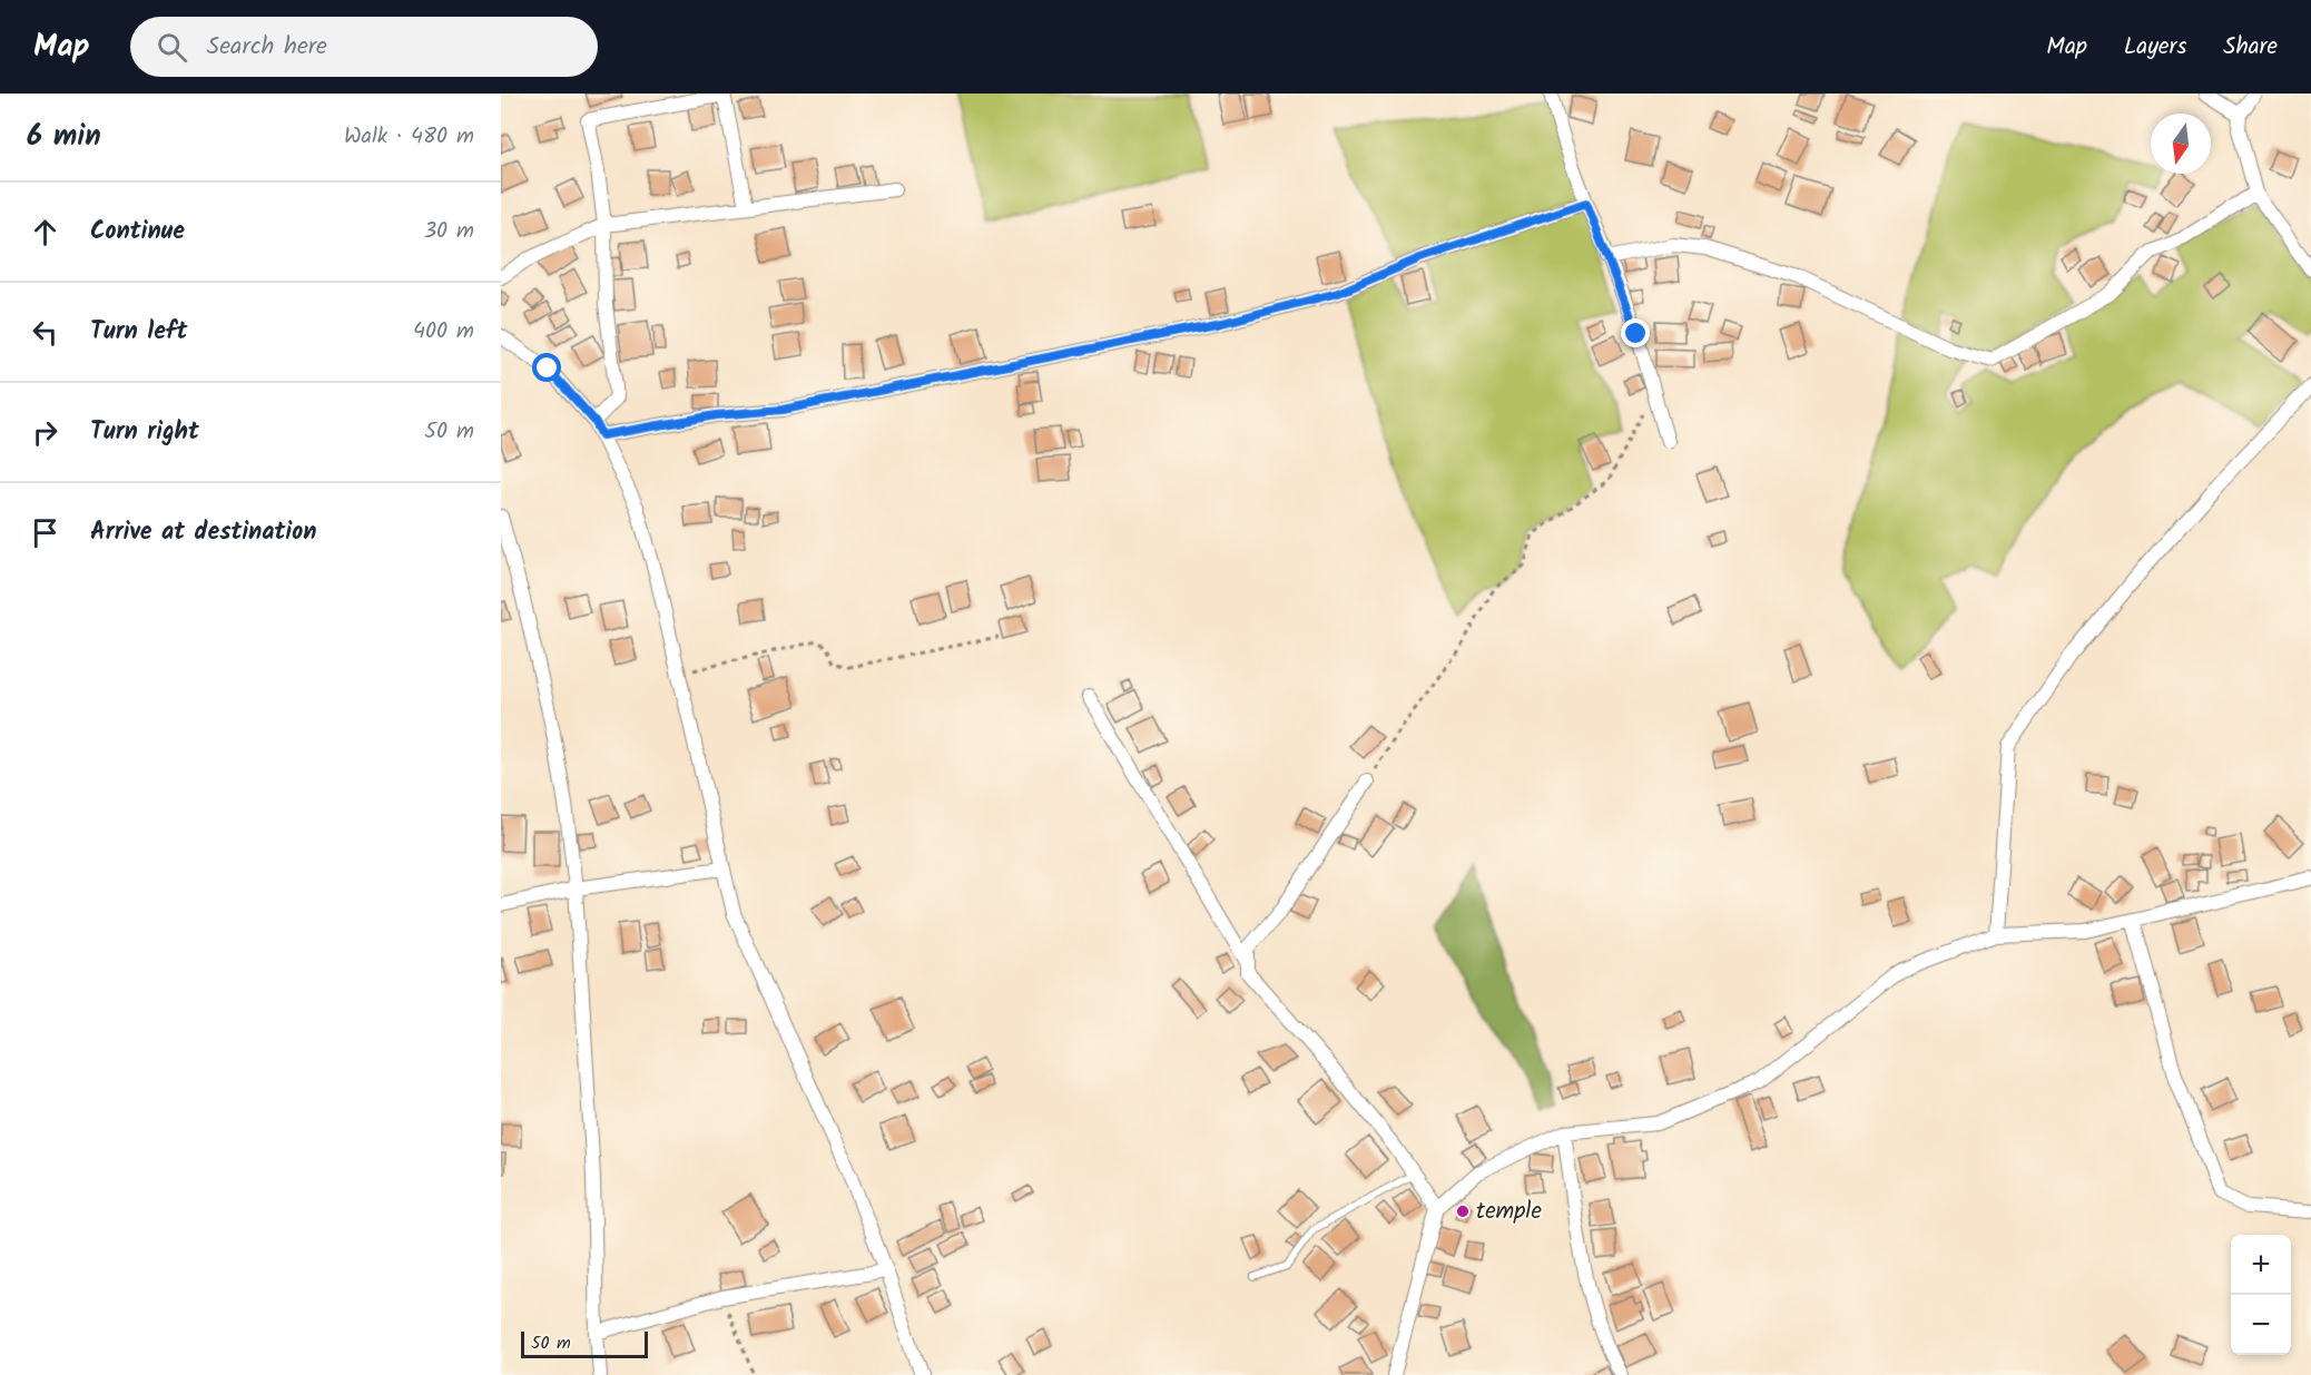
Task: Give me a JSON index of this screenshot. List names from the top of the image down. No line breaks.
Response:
{"places":["temple"],"scale_bar":"50 m","north":"bottom","page":{"header":"Map","search":"Search here","nav":["Map","Layers","Share"],"heading":["6 min","Walk · 480 m"],"list":[["Continue","30 m"],["Turn left","400 m"],["Turn right","50 m"],"Arrive at destination"],"map_buttons":["+","−"],"scale":"50 m"}}
